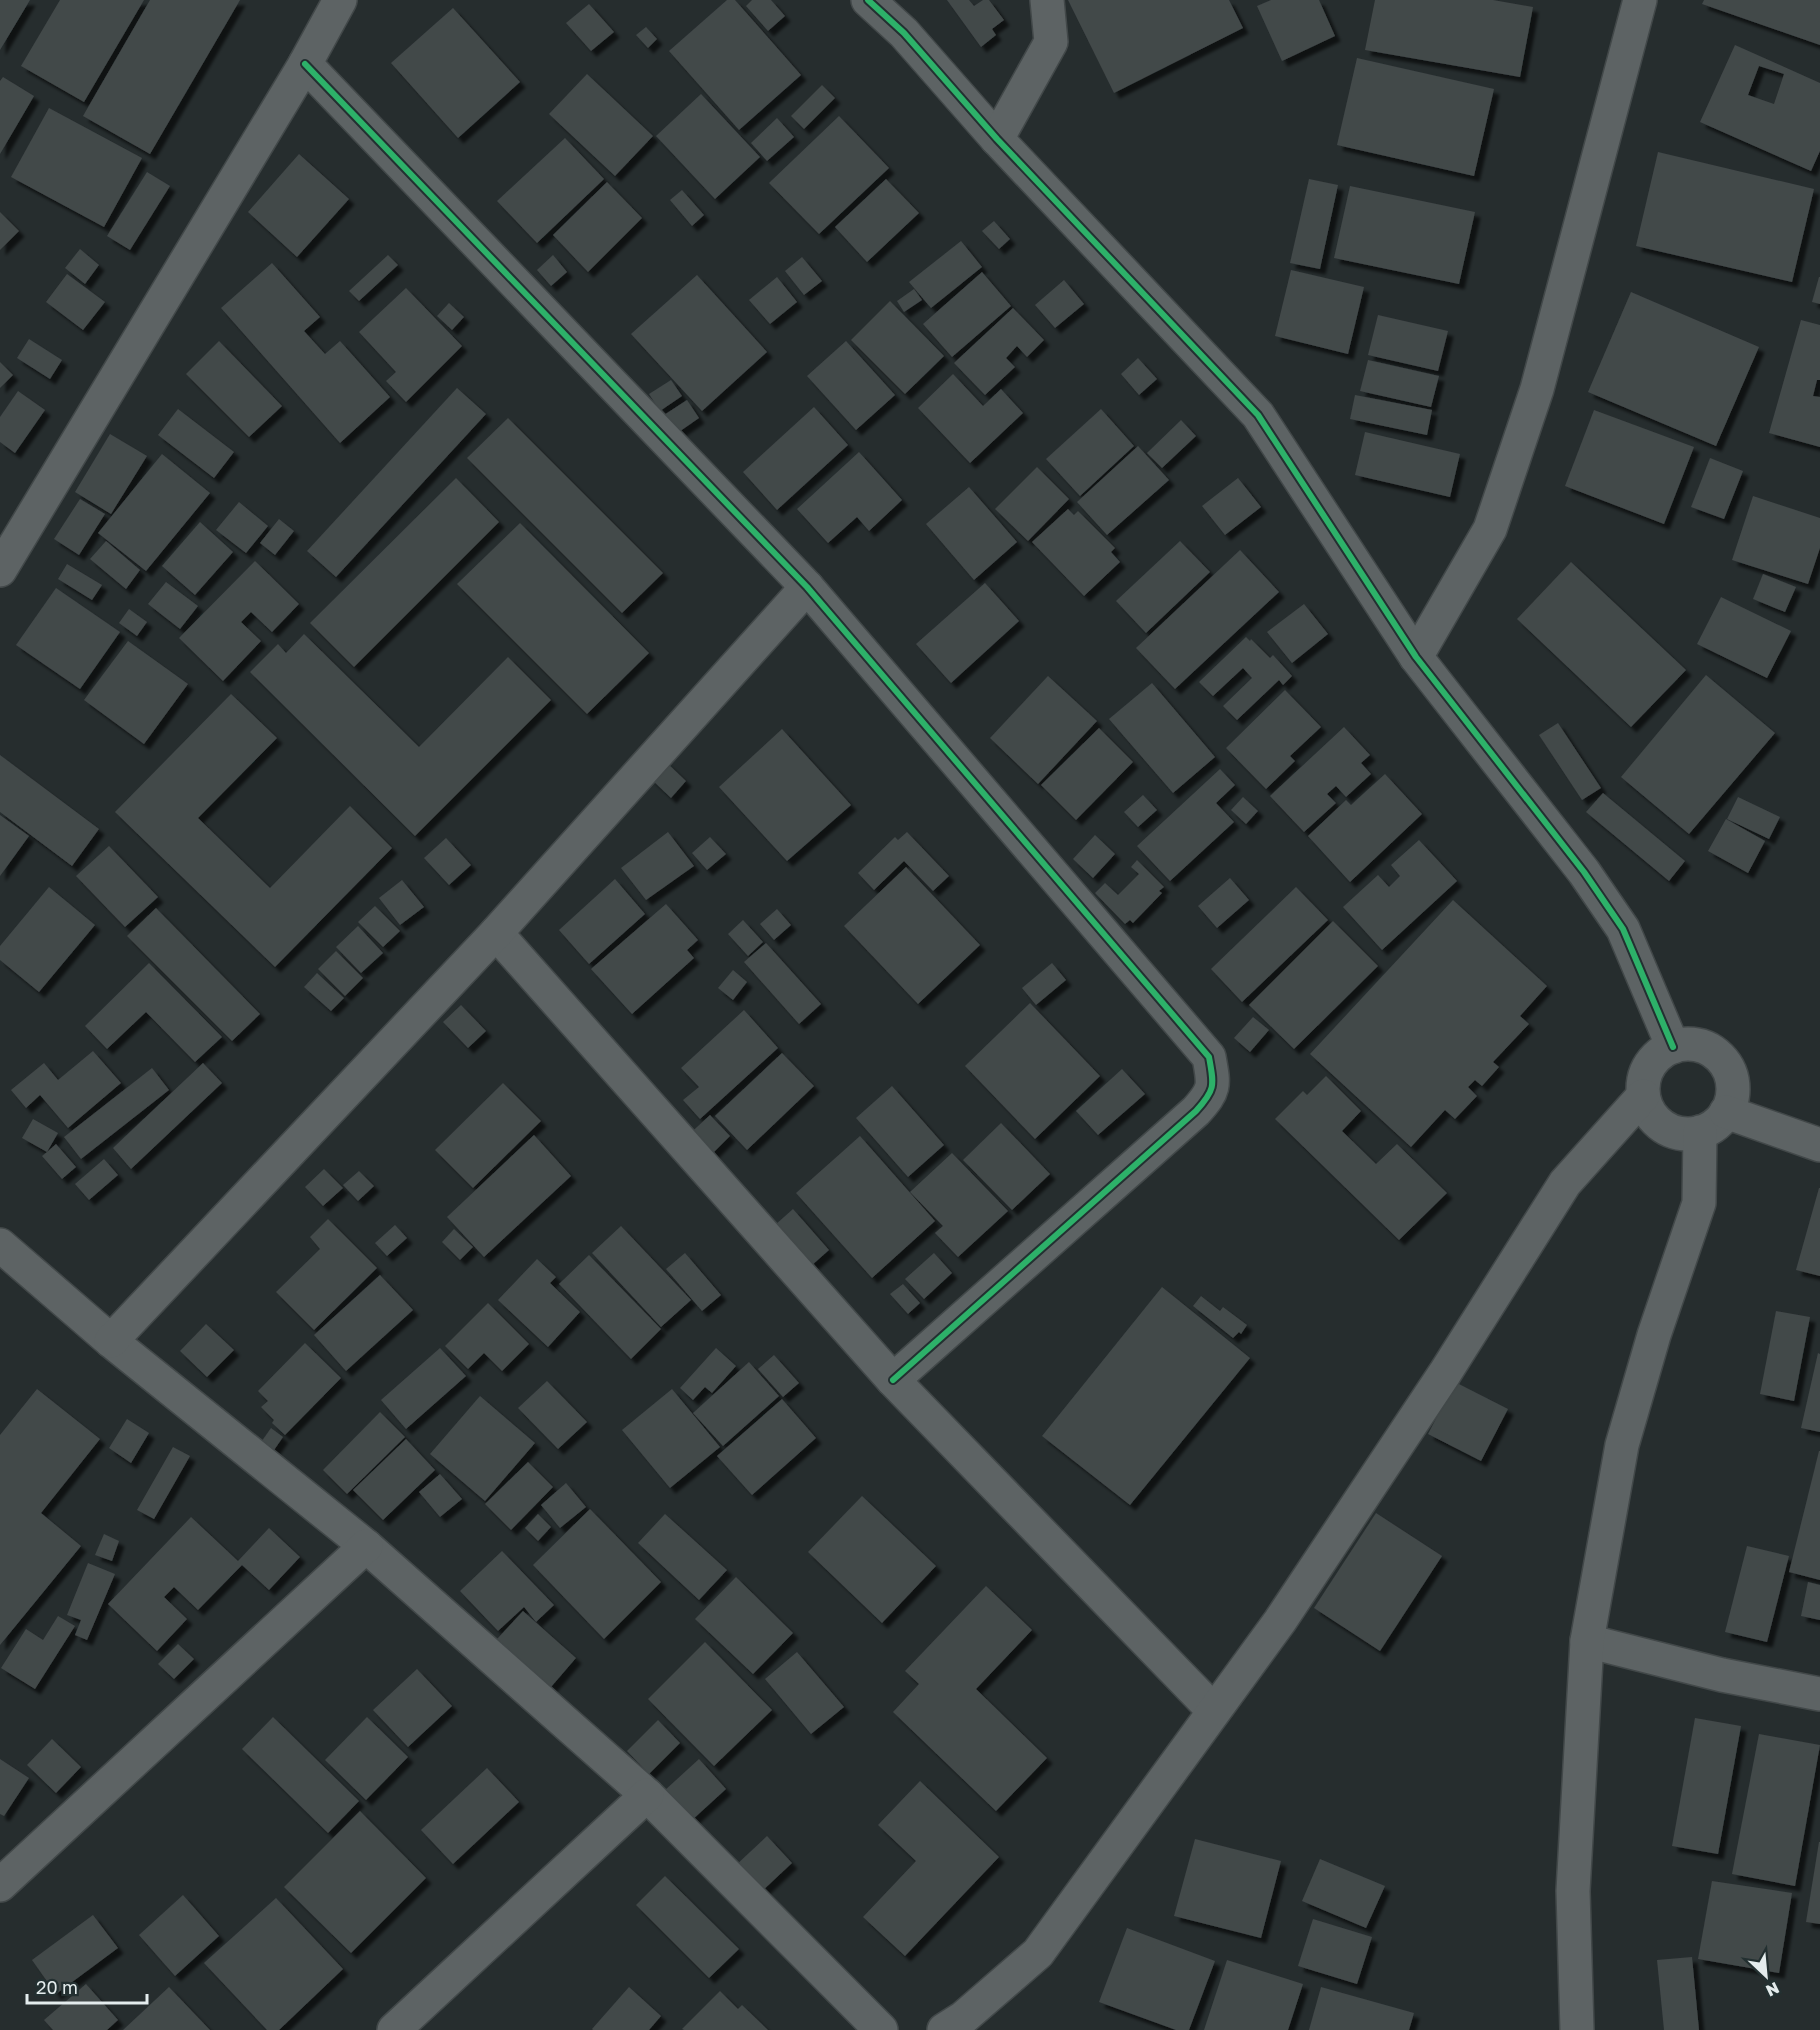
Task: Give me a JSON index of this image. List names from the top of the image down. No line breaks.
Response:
{"scale_bar":"20 m","north":"bottom right"}
